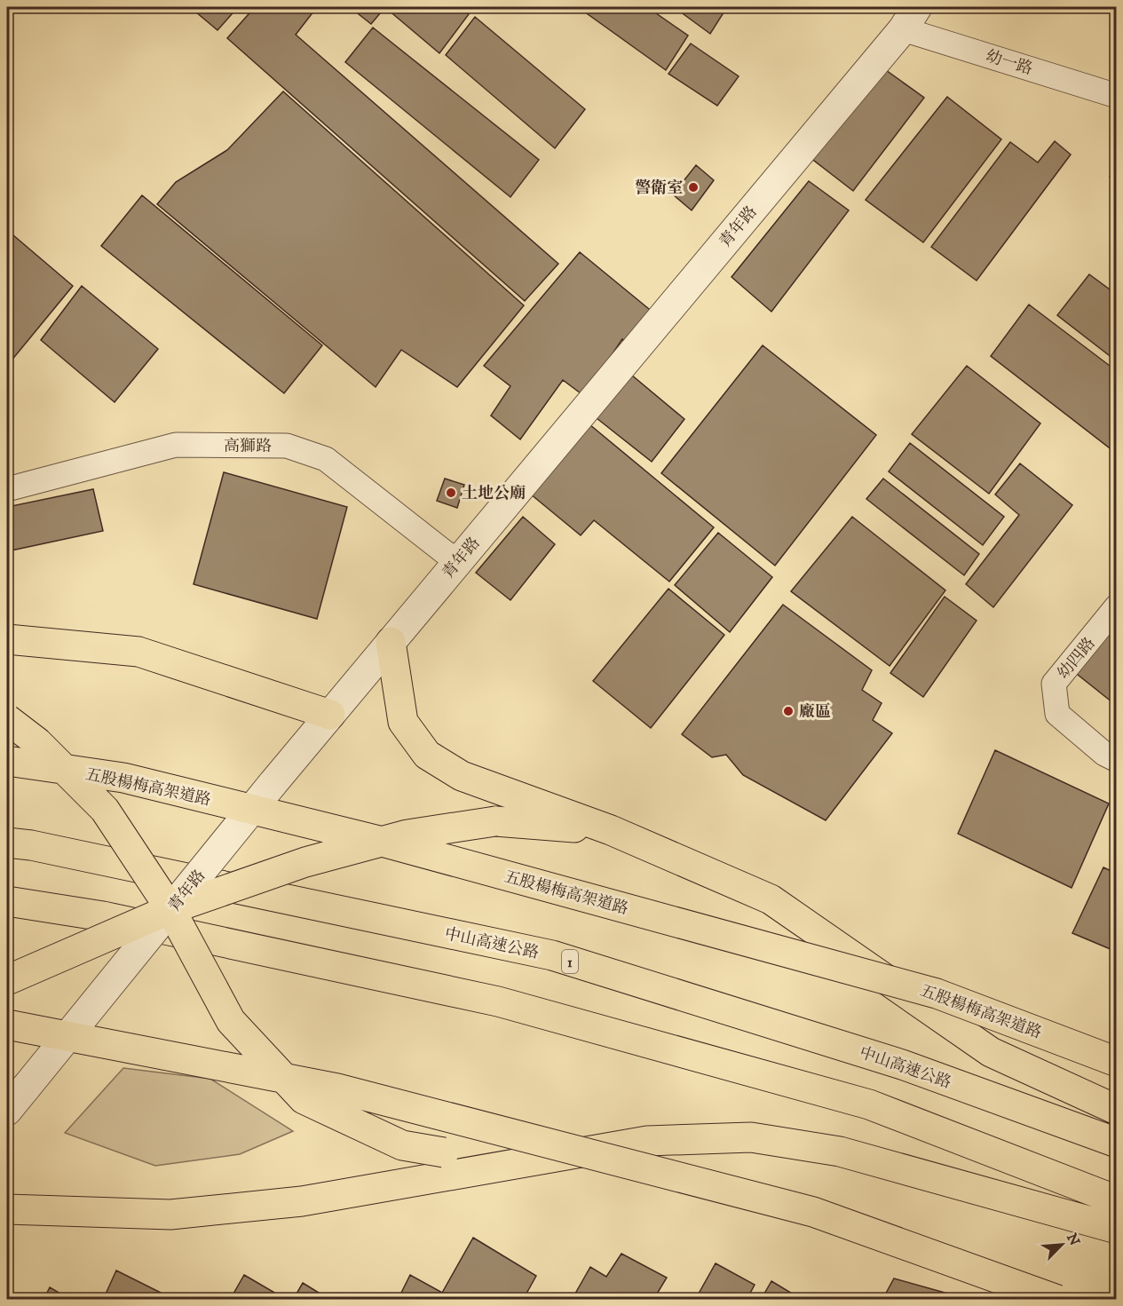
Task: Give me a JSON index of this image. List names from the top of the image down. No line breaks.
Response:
{"streets":{"highway":["五股楊梅高架道路","中山高速公路","1"],"street":["幼一路","青年路","高獅路","幼四路"]},"crossings":[["幼一路","青年路"],["青年路","高獅路"]],"places":["警衛室","土地公廟","廠區"],"north":"top right"}
